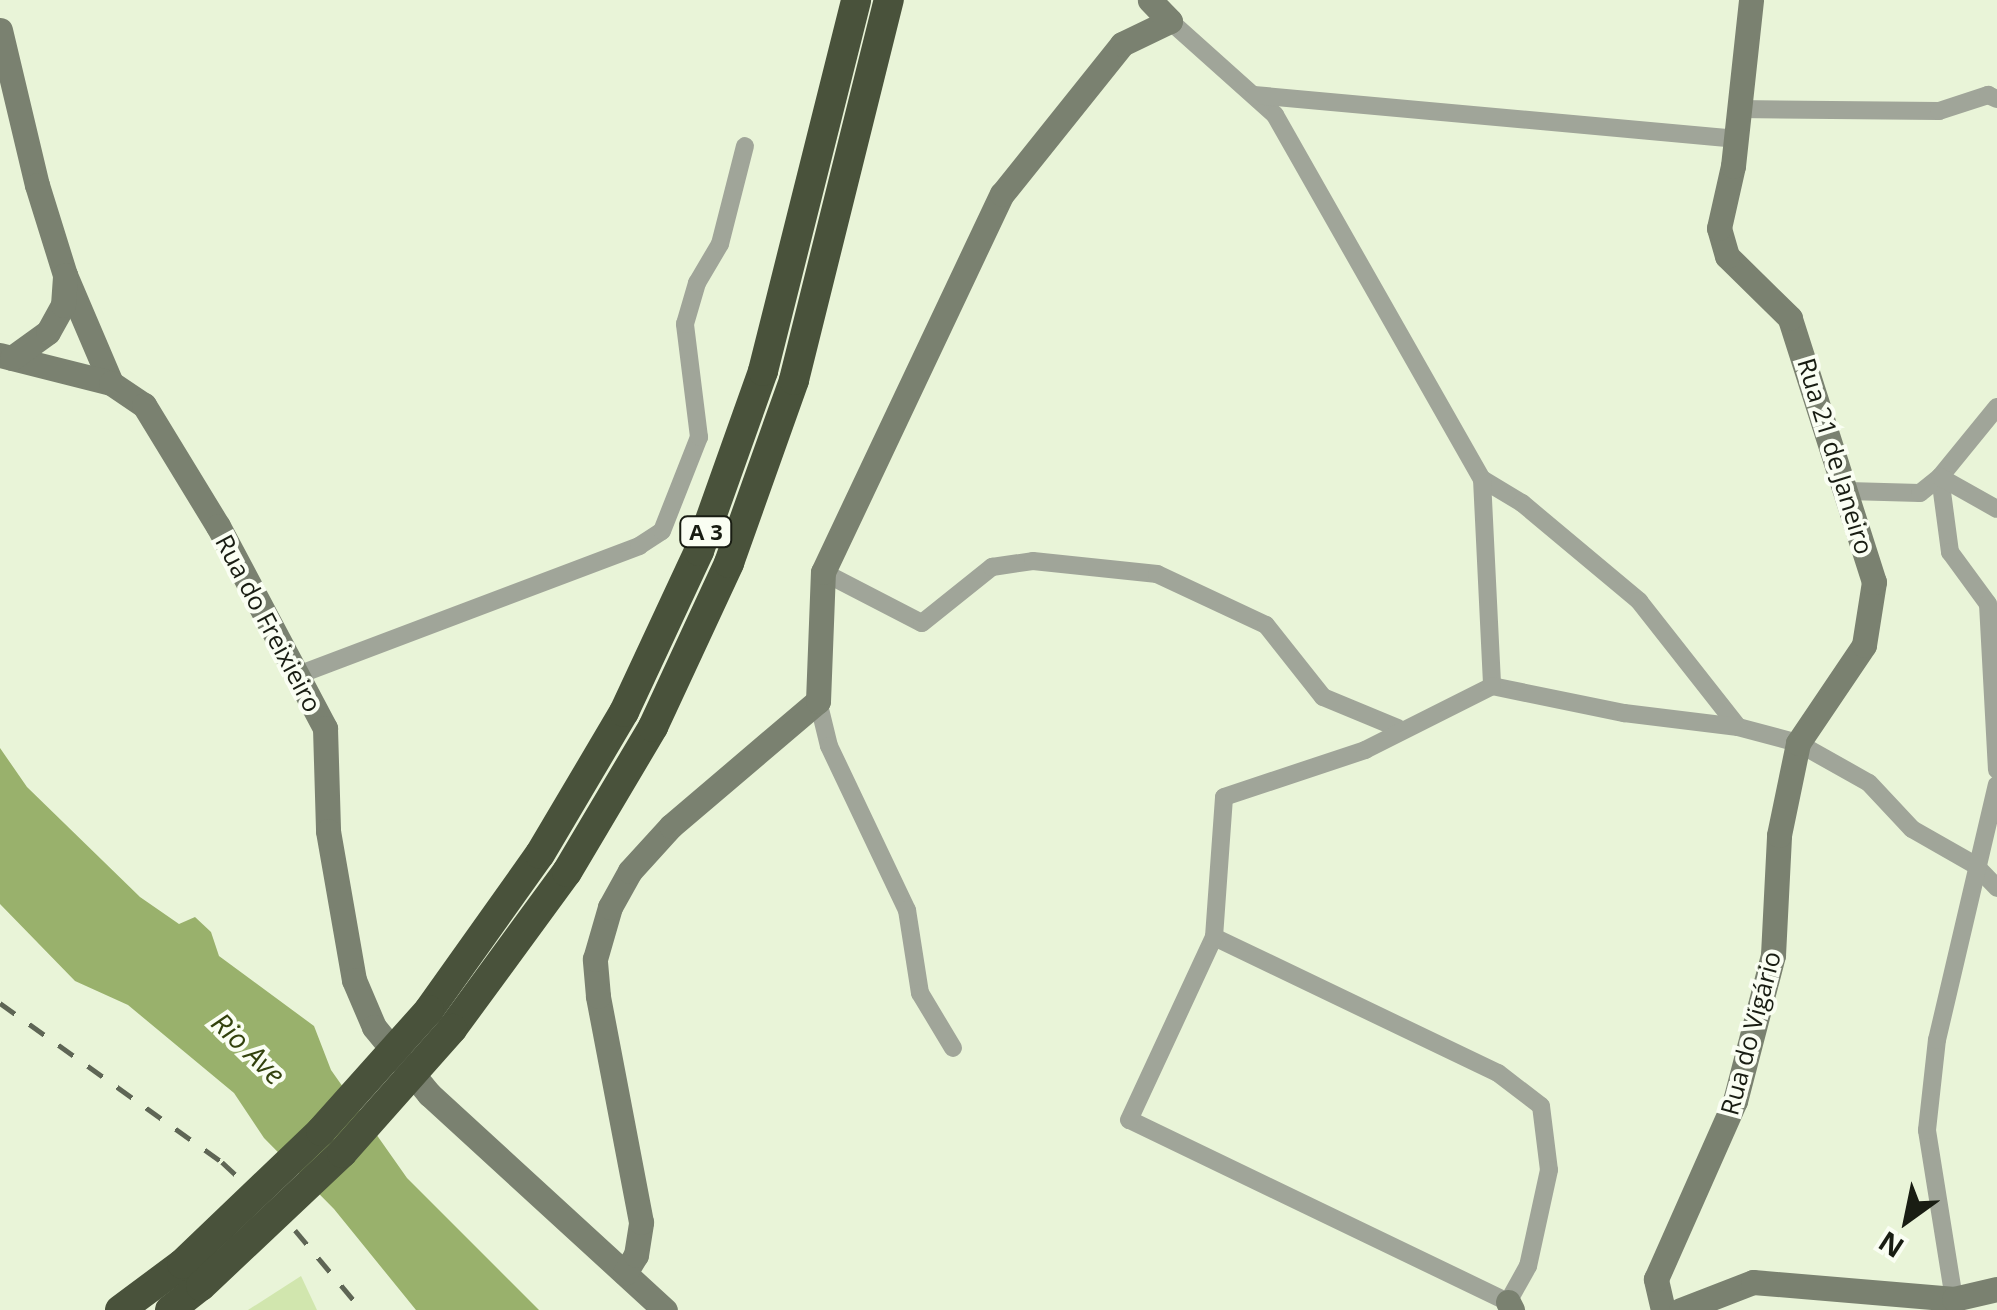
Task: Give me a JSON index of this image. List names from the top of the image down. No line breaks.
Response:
{"streets":{"highway":["A 3"],"street":["Rua 21 de Janeiro","Rua do Freixieiro","Rua do Vigário"]},"crossings":[["Rua 21 de Janeiro","Rua do Vigário"]],"water":["Rio Ave"],"north":"bottom left"}
